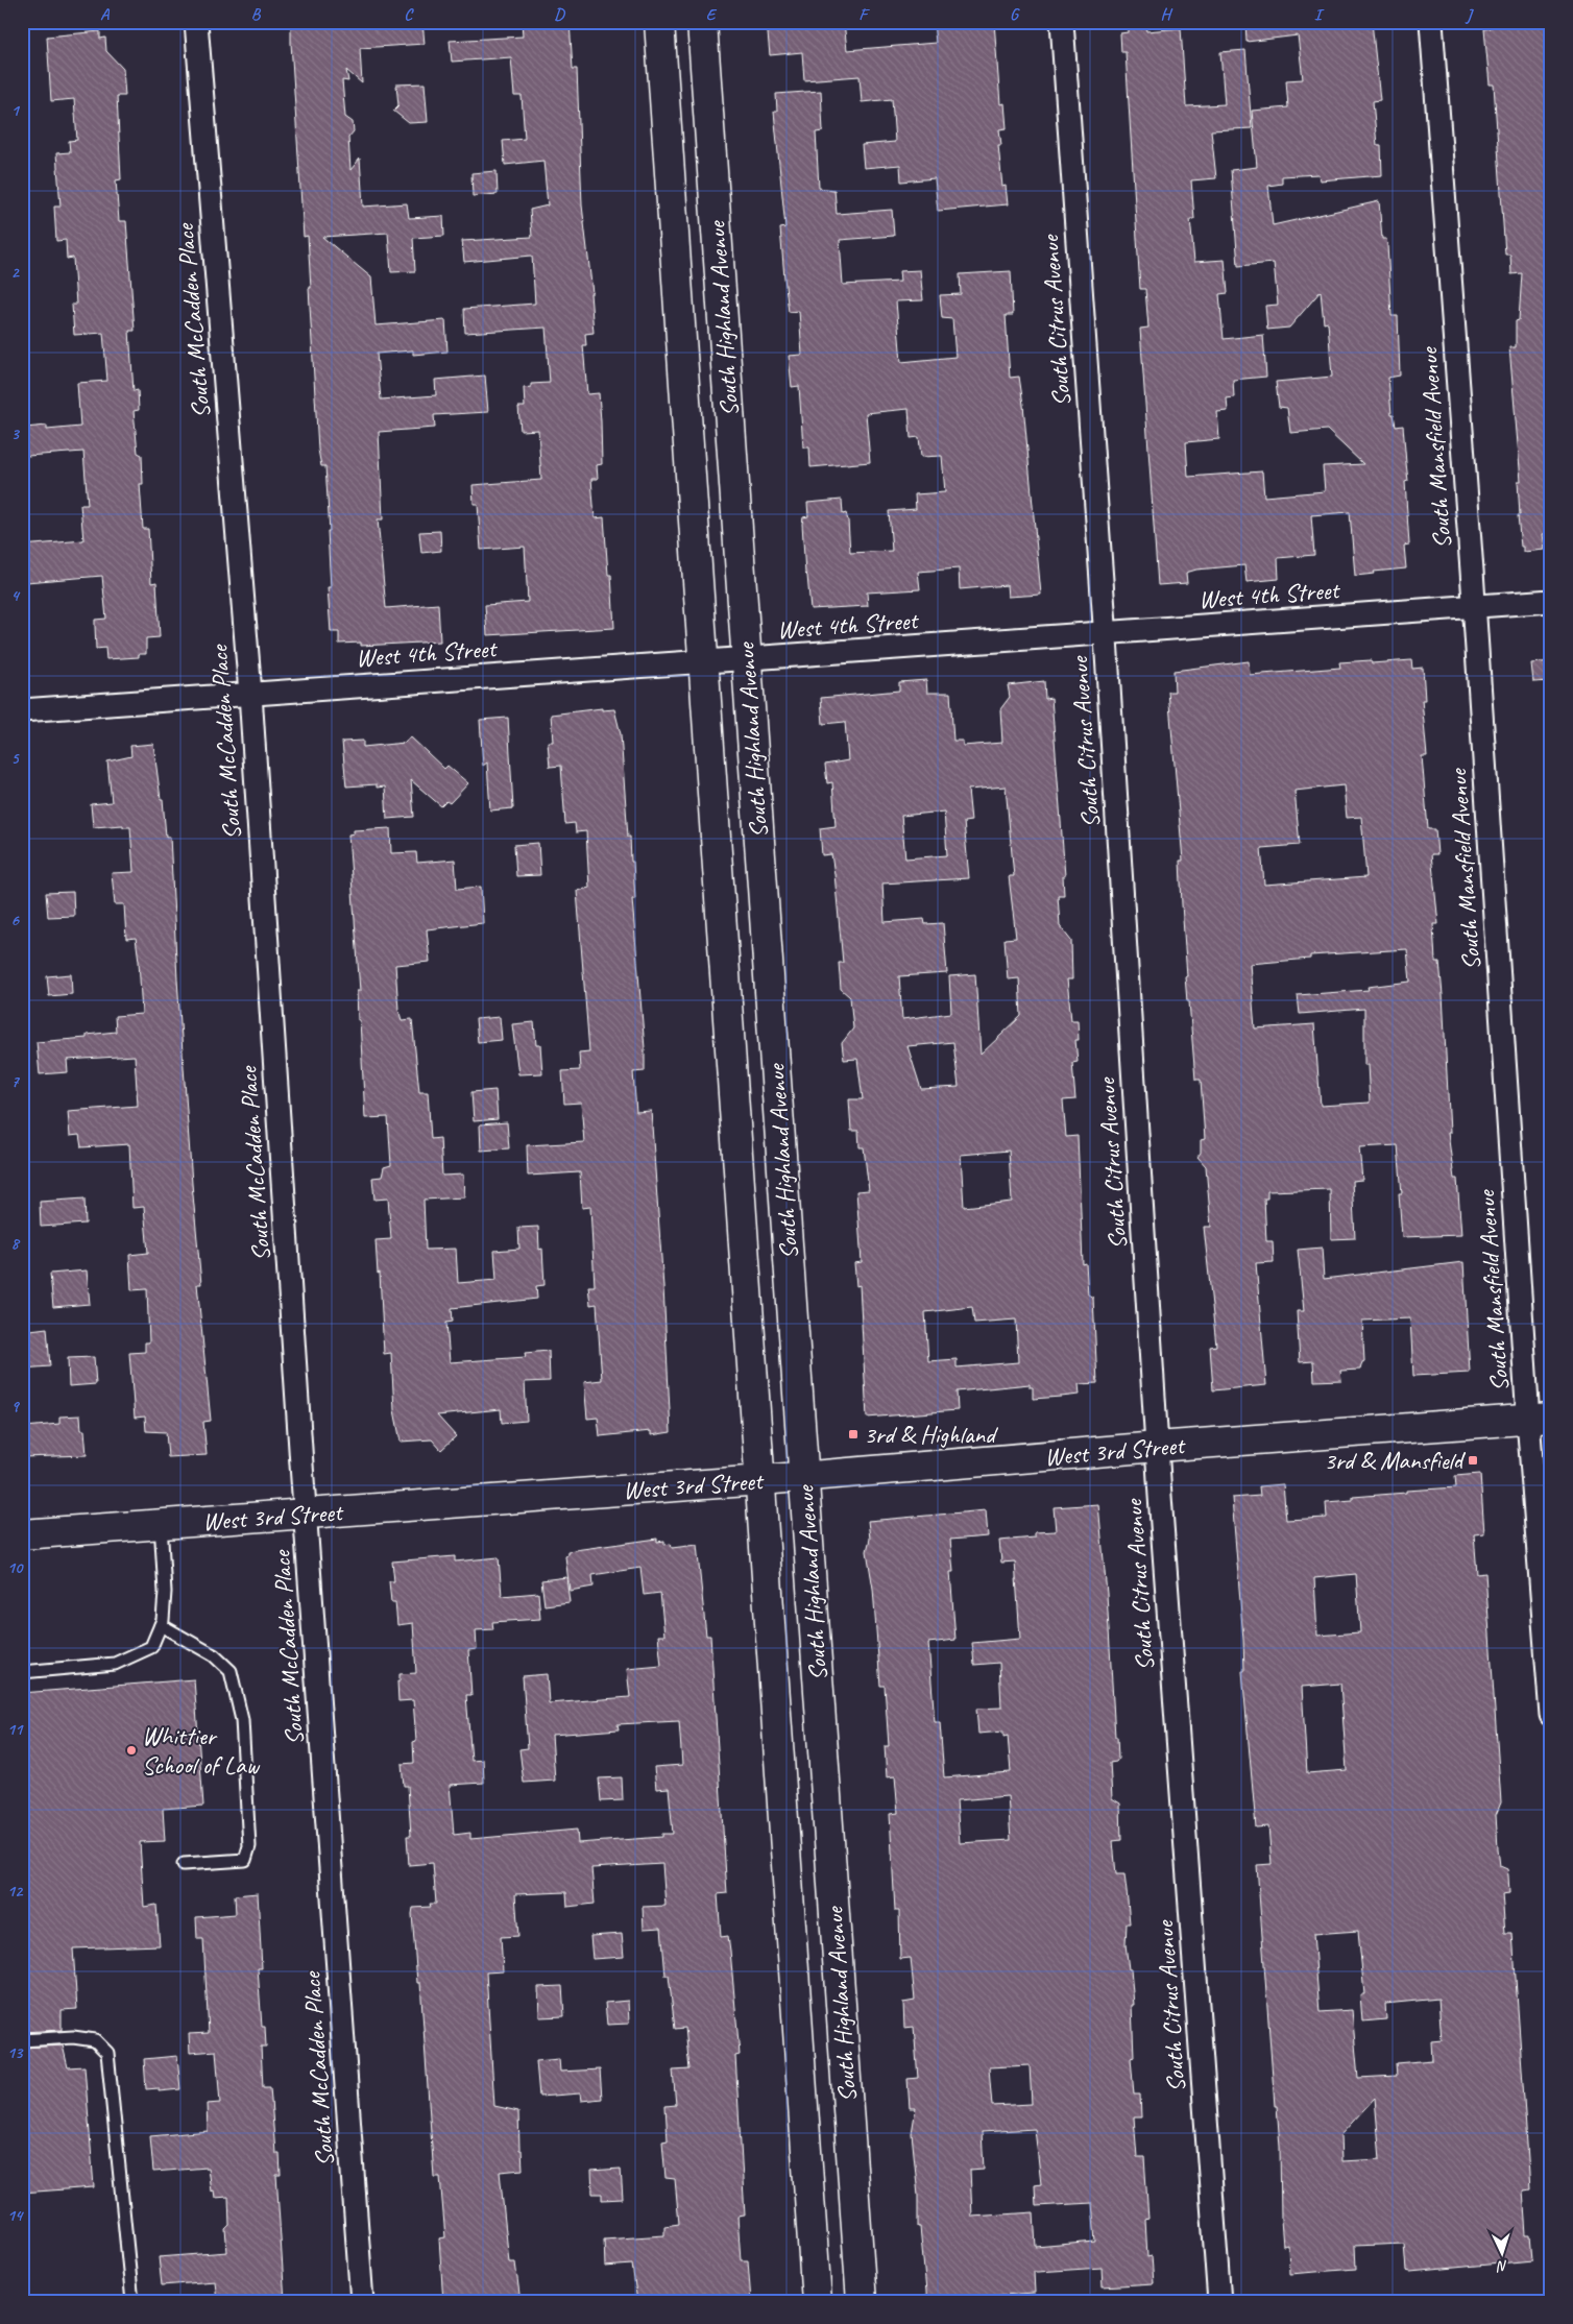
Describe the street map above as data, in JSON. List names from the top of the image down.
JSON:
{
  "streets": {
    "main road": ["South Highland Avenue", "West 3rd Street"],
    "street": [
      "South McCadden Place",
      "South Citrus Avenue",
      "South Mansfield Avenue",
      "West 4th Street"
    ]
  },
  "crossings": [
    ["South Highland Avenue", "West 4th Street"],
    ["South Highland Avenue", "West 3rd Street"],
    ["South McCadden Place", "West 4th Street"],
    ["South McCadden Place", "West 3rd Street"],
    ["South Citrus Avenue", "West 4th Street"],
    ["South Citrus Avenue", "West 3rd Street"],
    ["South Mansfield Avenue", "West 4th Street"],
    ["South Mansfield Avenue", "West 3rd Street"]
  ],
  "places": {
    "transit": ["3rd & Highland", "3rd & Mansfield"],
    "other": ["Whittier School of Law"]
  },
  "north": "bottom",
  "grid": {
    "columns": [
      "A",
      "B",
      "C",
      "D",
      "E",
      "F",
      "G",
      "H",
      "I",
      "J"
    ],
    "rows": [
      "1",
      "2",
      "3",
      "4",
      "5",
      "6",
      "7",
      "8",
      "9",
      "10",
      "11",
      "12",
      "13",
      "14"
    ]
  }
}
